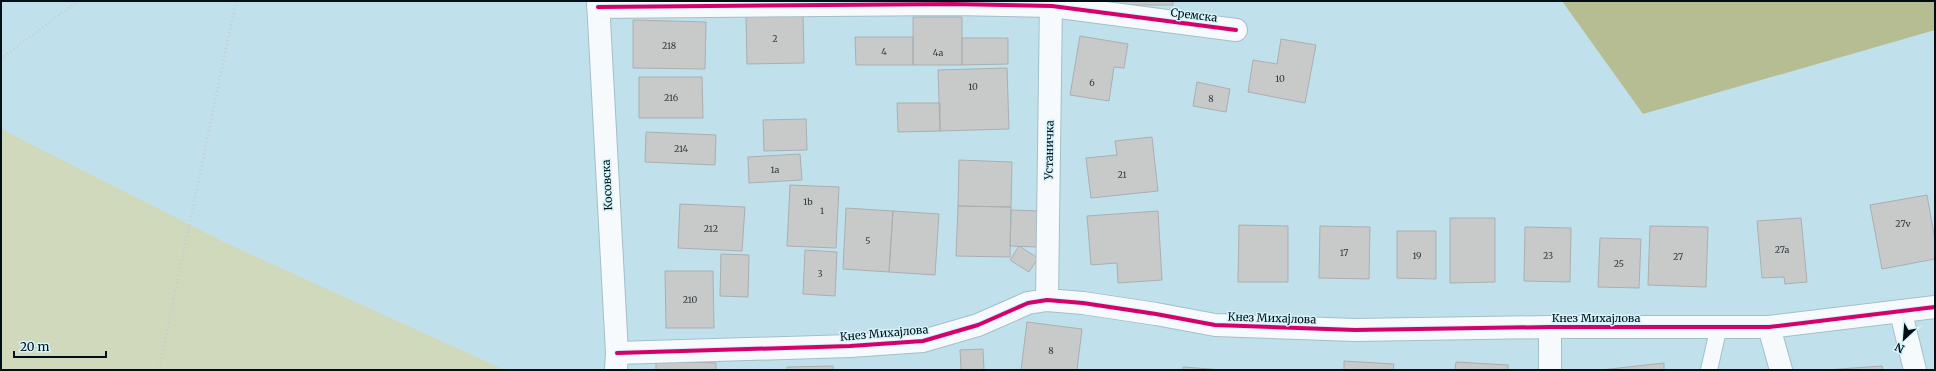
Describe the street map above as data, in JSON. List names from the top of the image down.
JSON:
{
  "streets": {
    "street": [
      "Сремска",
      "Устаничка",
      "Косовска",
      "Кнез Михајлова"
    ]
  },
  "crossings": [
    ["Сремска", "Устаничка"],
    ["Сремска", "Косовска"],
    ["Устаничка", "Кнез Михајлова"],
    ["Косовска", "Кнез Михајлова"]
  ],
  "house_numbers": [
    "2",
    "218",
    "4",
    "4a",
    "10",
    "6",
    "10",
    "216",
    "8",
    "214",
    "1a",
    "21",
    "1b",
    "1",
    "27v",
    "212",
    "5",
    "27a",
    "17",
    "19",
    "23",
    "27",
    "25",
    "3",
    "210",
    "8"
  ],
  "scale_bar": "20 m",
  "north": "bottom left"
}
